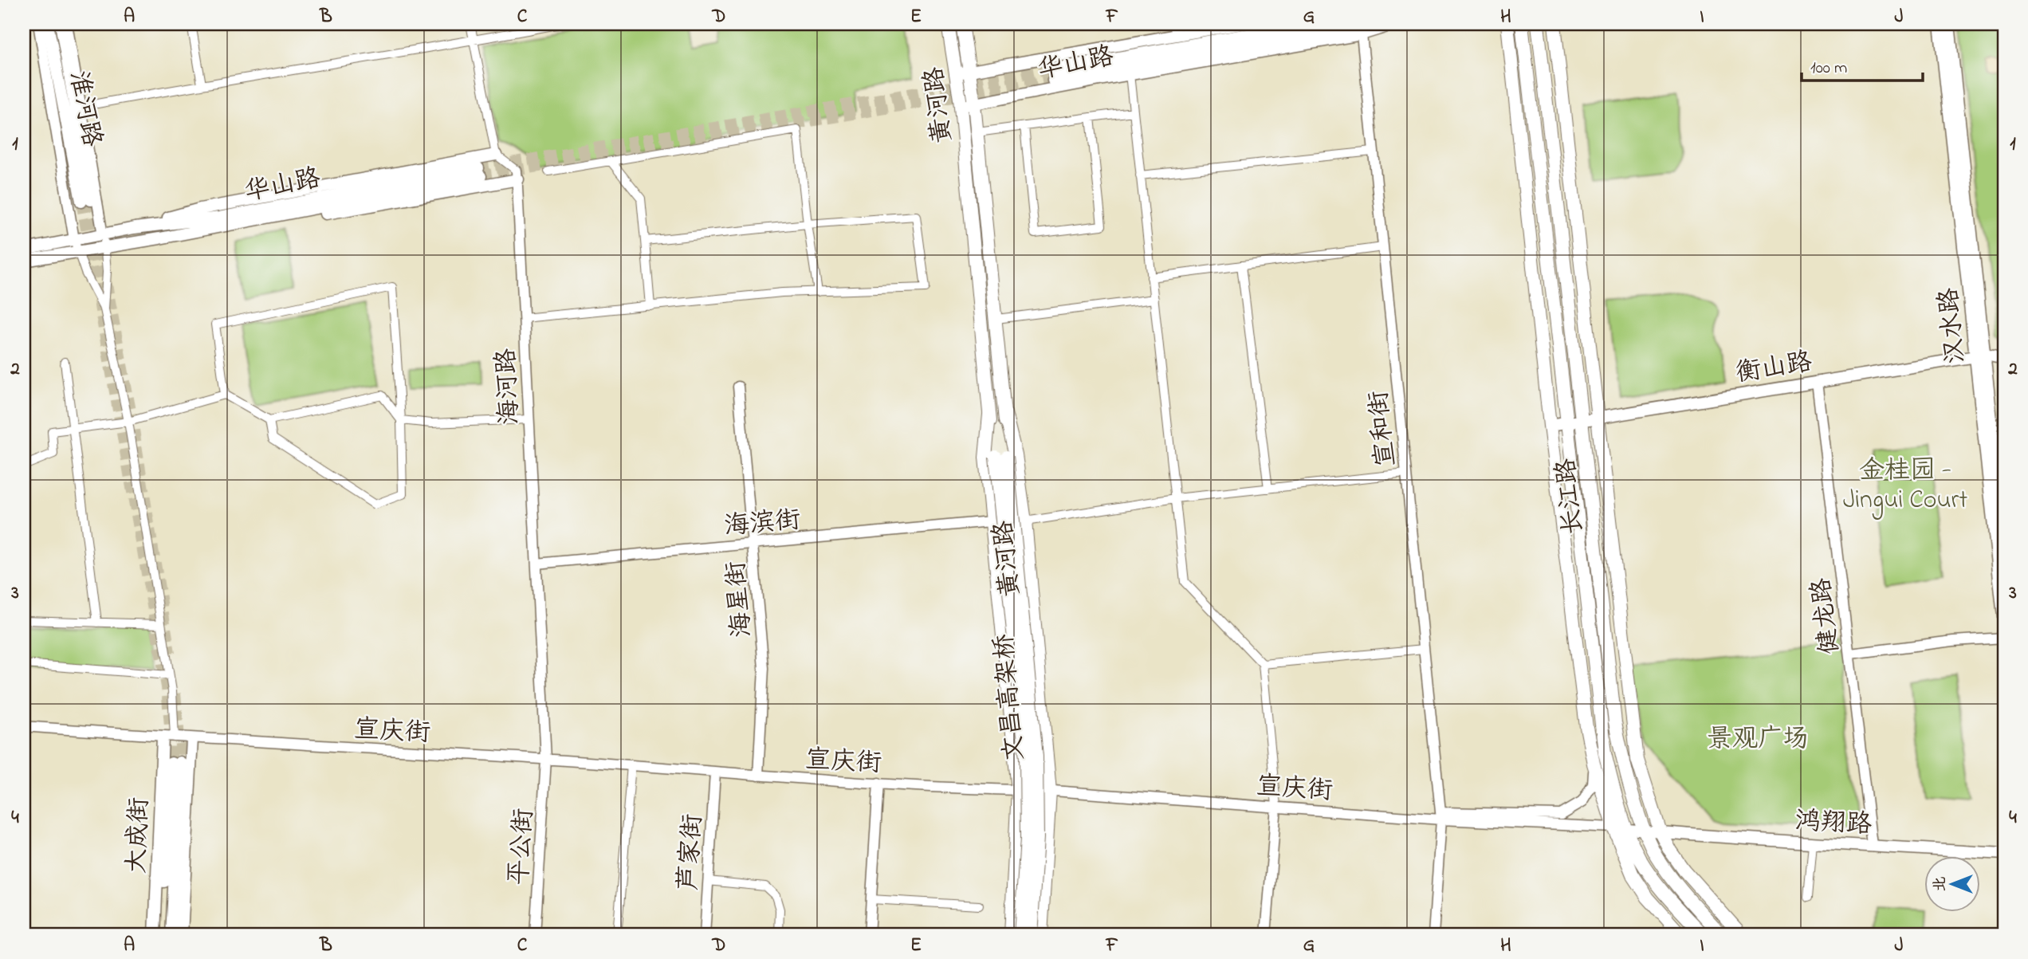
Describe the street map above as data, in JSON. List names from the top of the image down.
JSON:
{
  "streets": {
    "main road": [
      "华山路",
      "黄河路",
      "淮河路",
      "汉水路",
      "衡山路",
      "长江路",
      "文昌高架桥",
      "鸿翔路",
      "大成街"
    ],
    "street": [
      "海河路",
      "宣和街",
      "海滨街",
      "海星街",
      "健龙路",
      "宣庆街",
      "平公街",
      "芦家街"
    ]
  },
  "crossings": [
    ["华山路", "黄河路"],
    ["华山路", "海河路"],
    ["华山路", "宣和街"],
    ["黄河路", "海滨街"],
    ["黄河路", "文昌高架桥"],
    ["黄河路", "宣庆街"],
    ["汉水路", "衡山路"],
    ["衡山路", "长江路"],
    ["衡山路", "健龙路"],
    ["海河路", "海滨街"],
    ["海河路", "宣庆街"],
    ["海河路", "平公街"],
    ["宣和街", "宣庆街"],
    ["长江路", "宣庆街"],
    ["海滨街", "海星街"],
    ["海星街", "宣庆街"],
    ["健龙路", "鸿翔路"],
    ["宣庆街", "鸿翔路"],
    ["宣庆街", "大成街"],
    ["宣庆街", "平公街"],
    ["宣庆街", "芦家街"]
  ],
  "parks": ["金桂园 - Jingui Court", "景观广场"],
  "scale_bar": "100 m",
  "north": "left",
  "grid": {
    "columns": [
      "A",
      "B",
      "C",
      "D",
      "E",
      "F",
      "G",
      "H",
      "I",
      "J"
    ],
    "rows": [
      "1",
      "2",
      "3",
      "4"
    ]
  }
}
